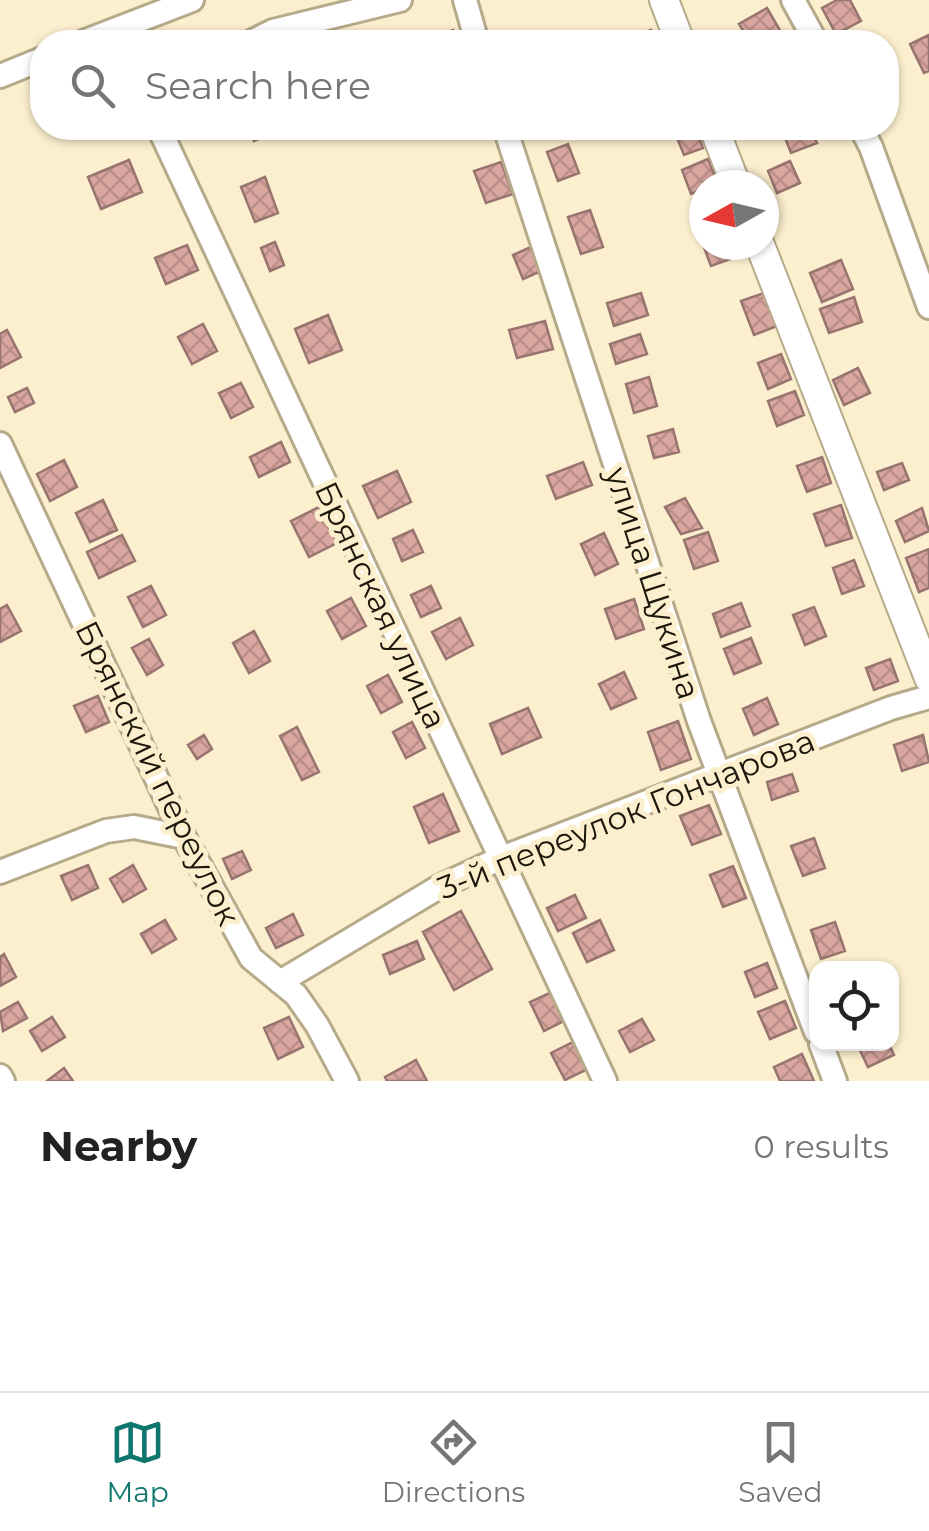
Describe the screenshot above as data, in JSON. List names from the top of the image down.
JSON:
{
  "streets": {
    "street": [
      "улица Щукина",
      "Брянская улица",
      "Брянский переулок",
      "3-й переулок Гончарова"
    ]
  },
  "crossings": [
    ["улица Щукина", "3-й переулок Гончарова"],
    ["Брянская улица", "3-й переулок Гончарова"],
    ["Брянский переулок", "3-й переулок Гончарова"]
  ],
  "north": "left",
  "page": {
    "search": "Search here",
    "heading": ["Nearby", "0 results"],
    "nav": ["Map", "Directions", "Saved"]
  }
}
